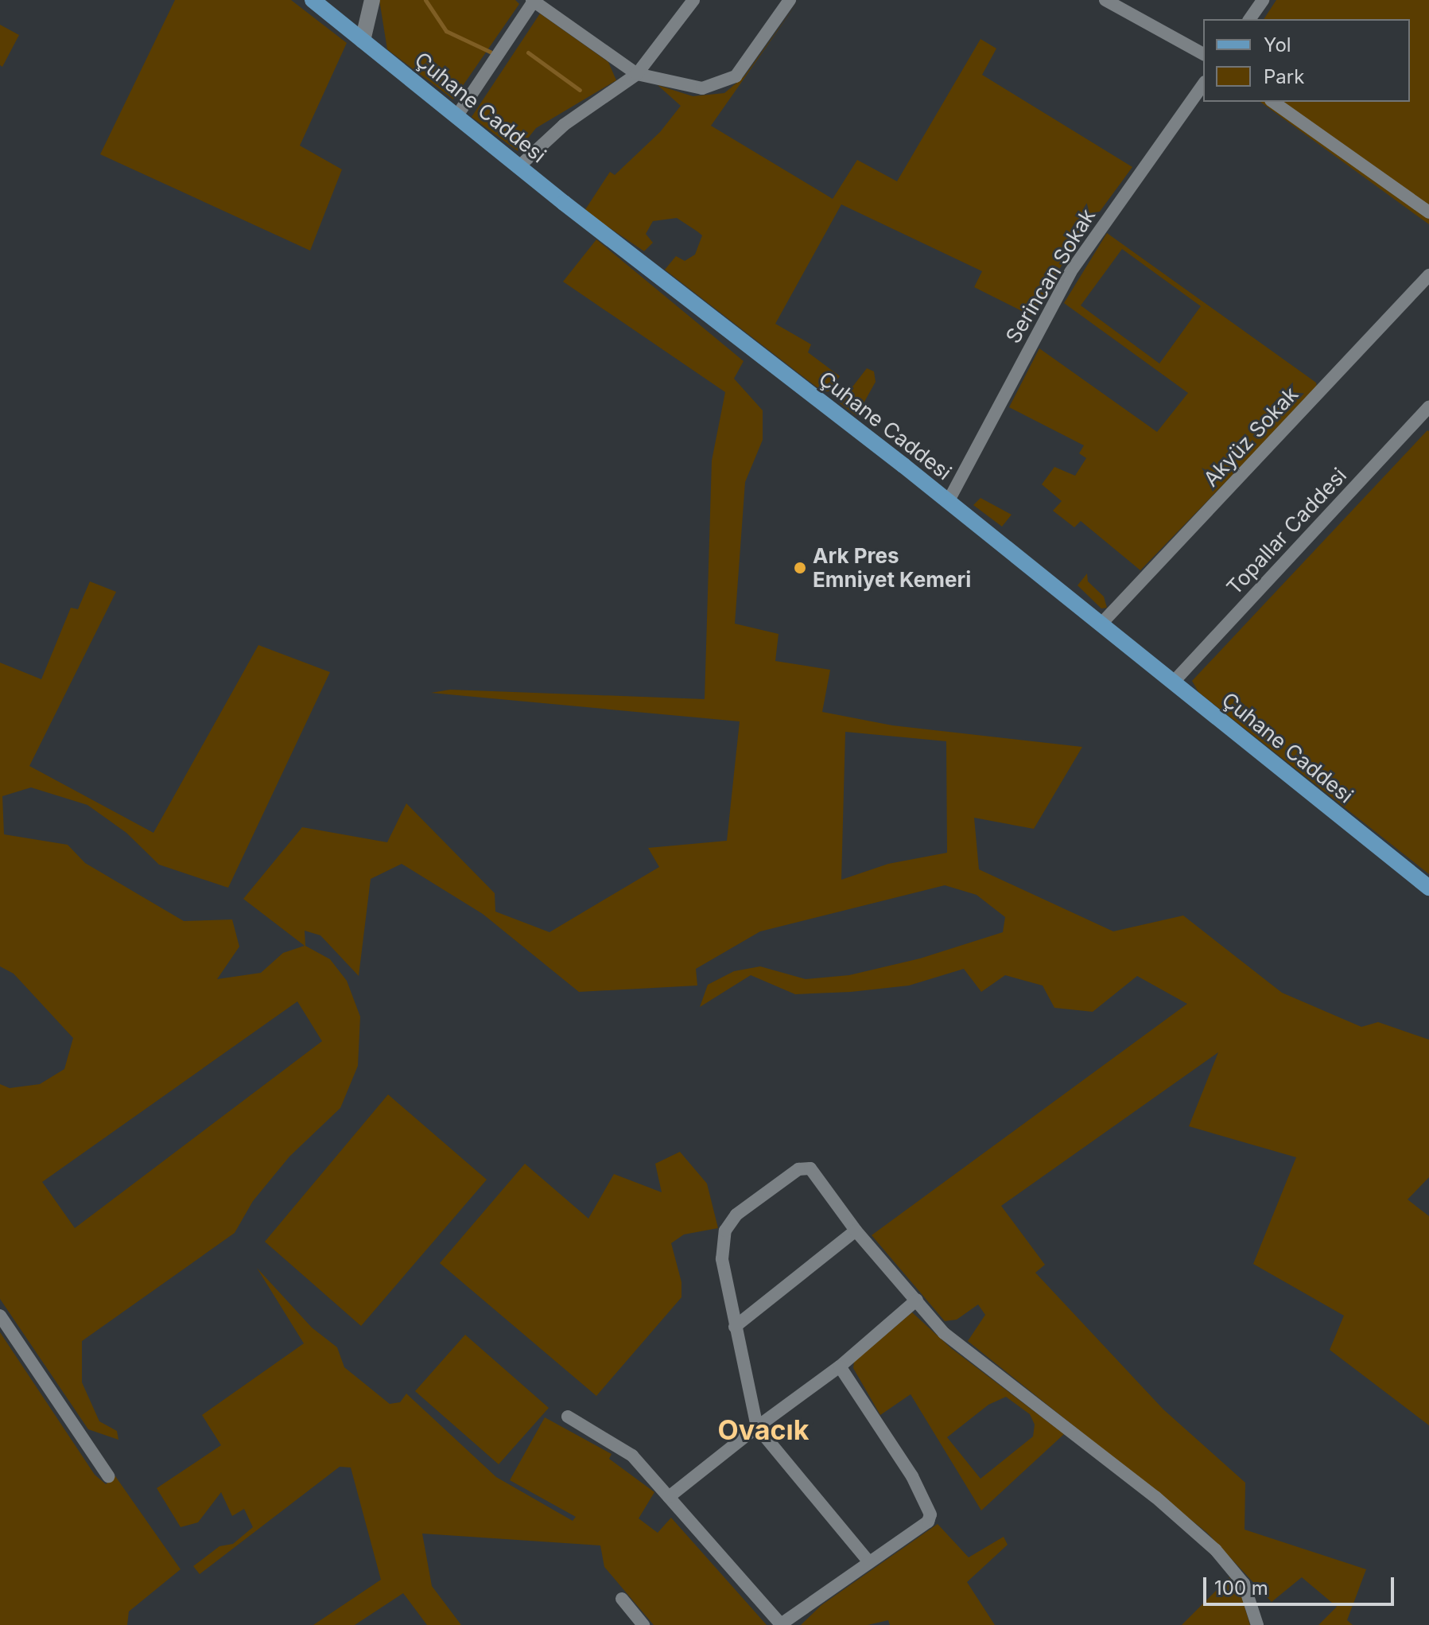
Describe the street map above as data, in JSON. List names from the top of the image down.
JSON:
{
  "streets": {
    "main road": ["Çuhane Caddesi"],
    "street": ["Serincan Sokak", "Akyüz Sokak", "Topallar Caddesi"]
  },
  "crossings": [
    ["Çuhane Caddesi", "Serincan Sokak"],
    ["Çuhane Caddesi", "Akyüz Sokak"],
    ["Çuhane Caddesi", "Topallar Caddesi"]
  ],
  "districts": ["Ovacık"],
  "places": ["Ark Pres Emniyet Kemeri"],
  "legend": ["Yol", "Park"],
  "scale_bar": "100 m"
}
